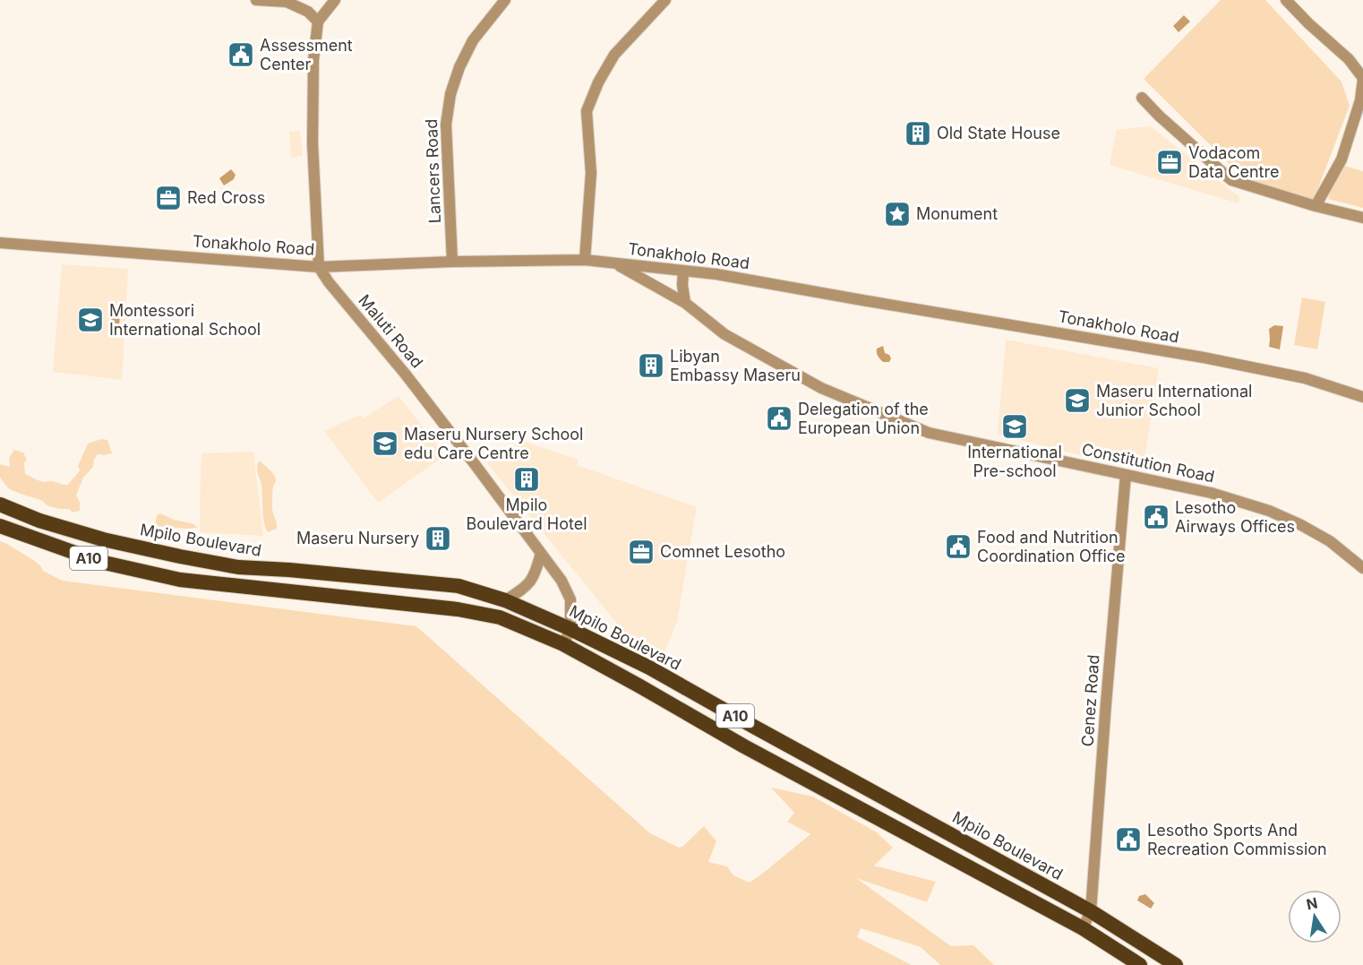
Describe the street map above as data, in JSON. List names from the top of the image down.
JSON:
{
  "streets": {
    "highway": ["Mpilo Boulevard", "A10"],
    "street": [
      "Lancers Road",
      "Tonakholo Road",
      "Maluti Road",
      "Constitution Road",
      "Cenez Road"
    ]
  },
  "crossings": [
    ["Lancers Road", "Tonakholo Road"],
    ["Tonakholo Road", "Maluti Road"],
    ["Tonakholo Road", "Constitution Road"],
    ["Maluti Road", "Mpilo Boulevard"],
    ["Maluti Road", "A10"],
    ["Constitution Road", "Cenez Road"],
    ["Mpilo Boulevard", "Cenez Road"],
    ["A10", "Cenez Road"]
  ],
  "places": {
    "public building": [
      "Assessment Center",
      "Delegation of the European Union",
      "Lesotho Airways Offices",
      "Food and Nutrition Coordination Office",
      "Lesotho Sports And Recreation Commission"
    ],
    "building": [
      "Old State House",
      "Libyan Embassy Maseru",
      "Mpilo Boulevard Hotel",
      "Maseru Nursery"
    ],
    "office": ["Vodacom Data Centre", "Red Cross", "Comnet Lesotho"],
    "place": ["Monument"],
    "school or university": [
      "Montessori International School",
      "Maseru International Junior School",
      "International Pre-school",
      "Maseru Nursery School edu Care Centre"
    ]
  },
  "north": "top"
}
